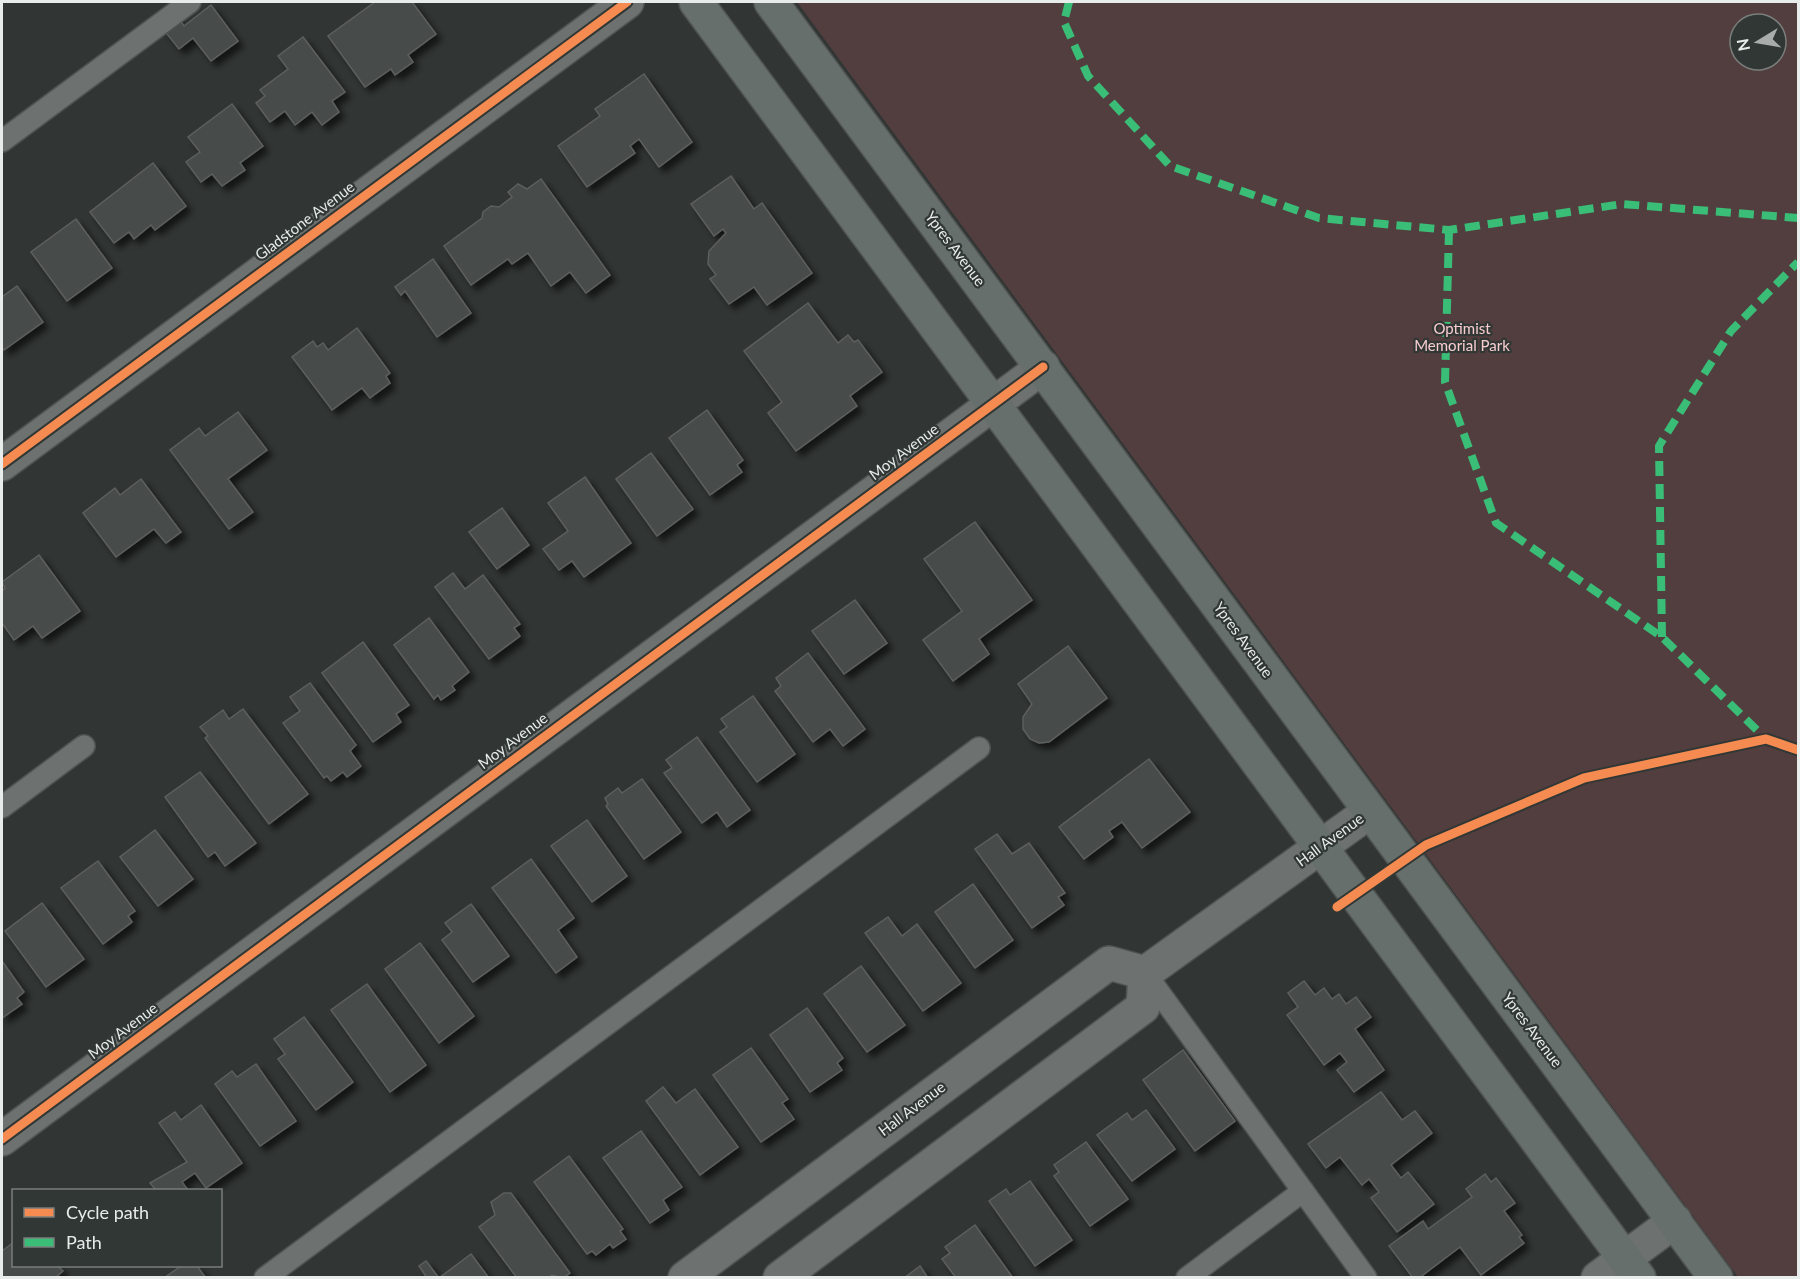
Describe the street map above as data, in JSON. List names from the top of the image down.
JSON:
{
  "streets": {
    "main road": ["Ypres Avenue"],
    "street": ["Gladstone Avenue", "Moy Avenue", "Hall Avenue"]
  },
  "crossings": [
    ["Ypres Avenue", "Moy Avenue"],
    ["Ypres Avenue", "Hall Avenue"]
  ],
  "parks": ["Optimist Memorial Park"],
  "legend": ["Cycle path", "Path"],
  "north": "left"
}
